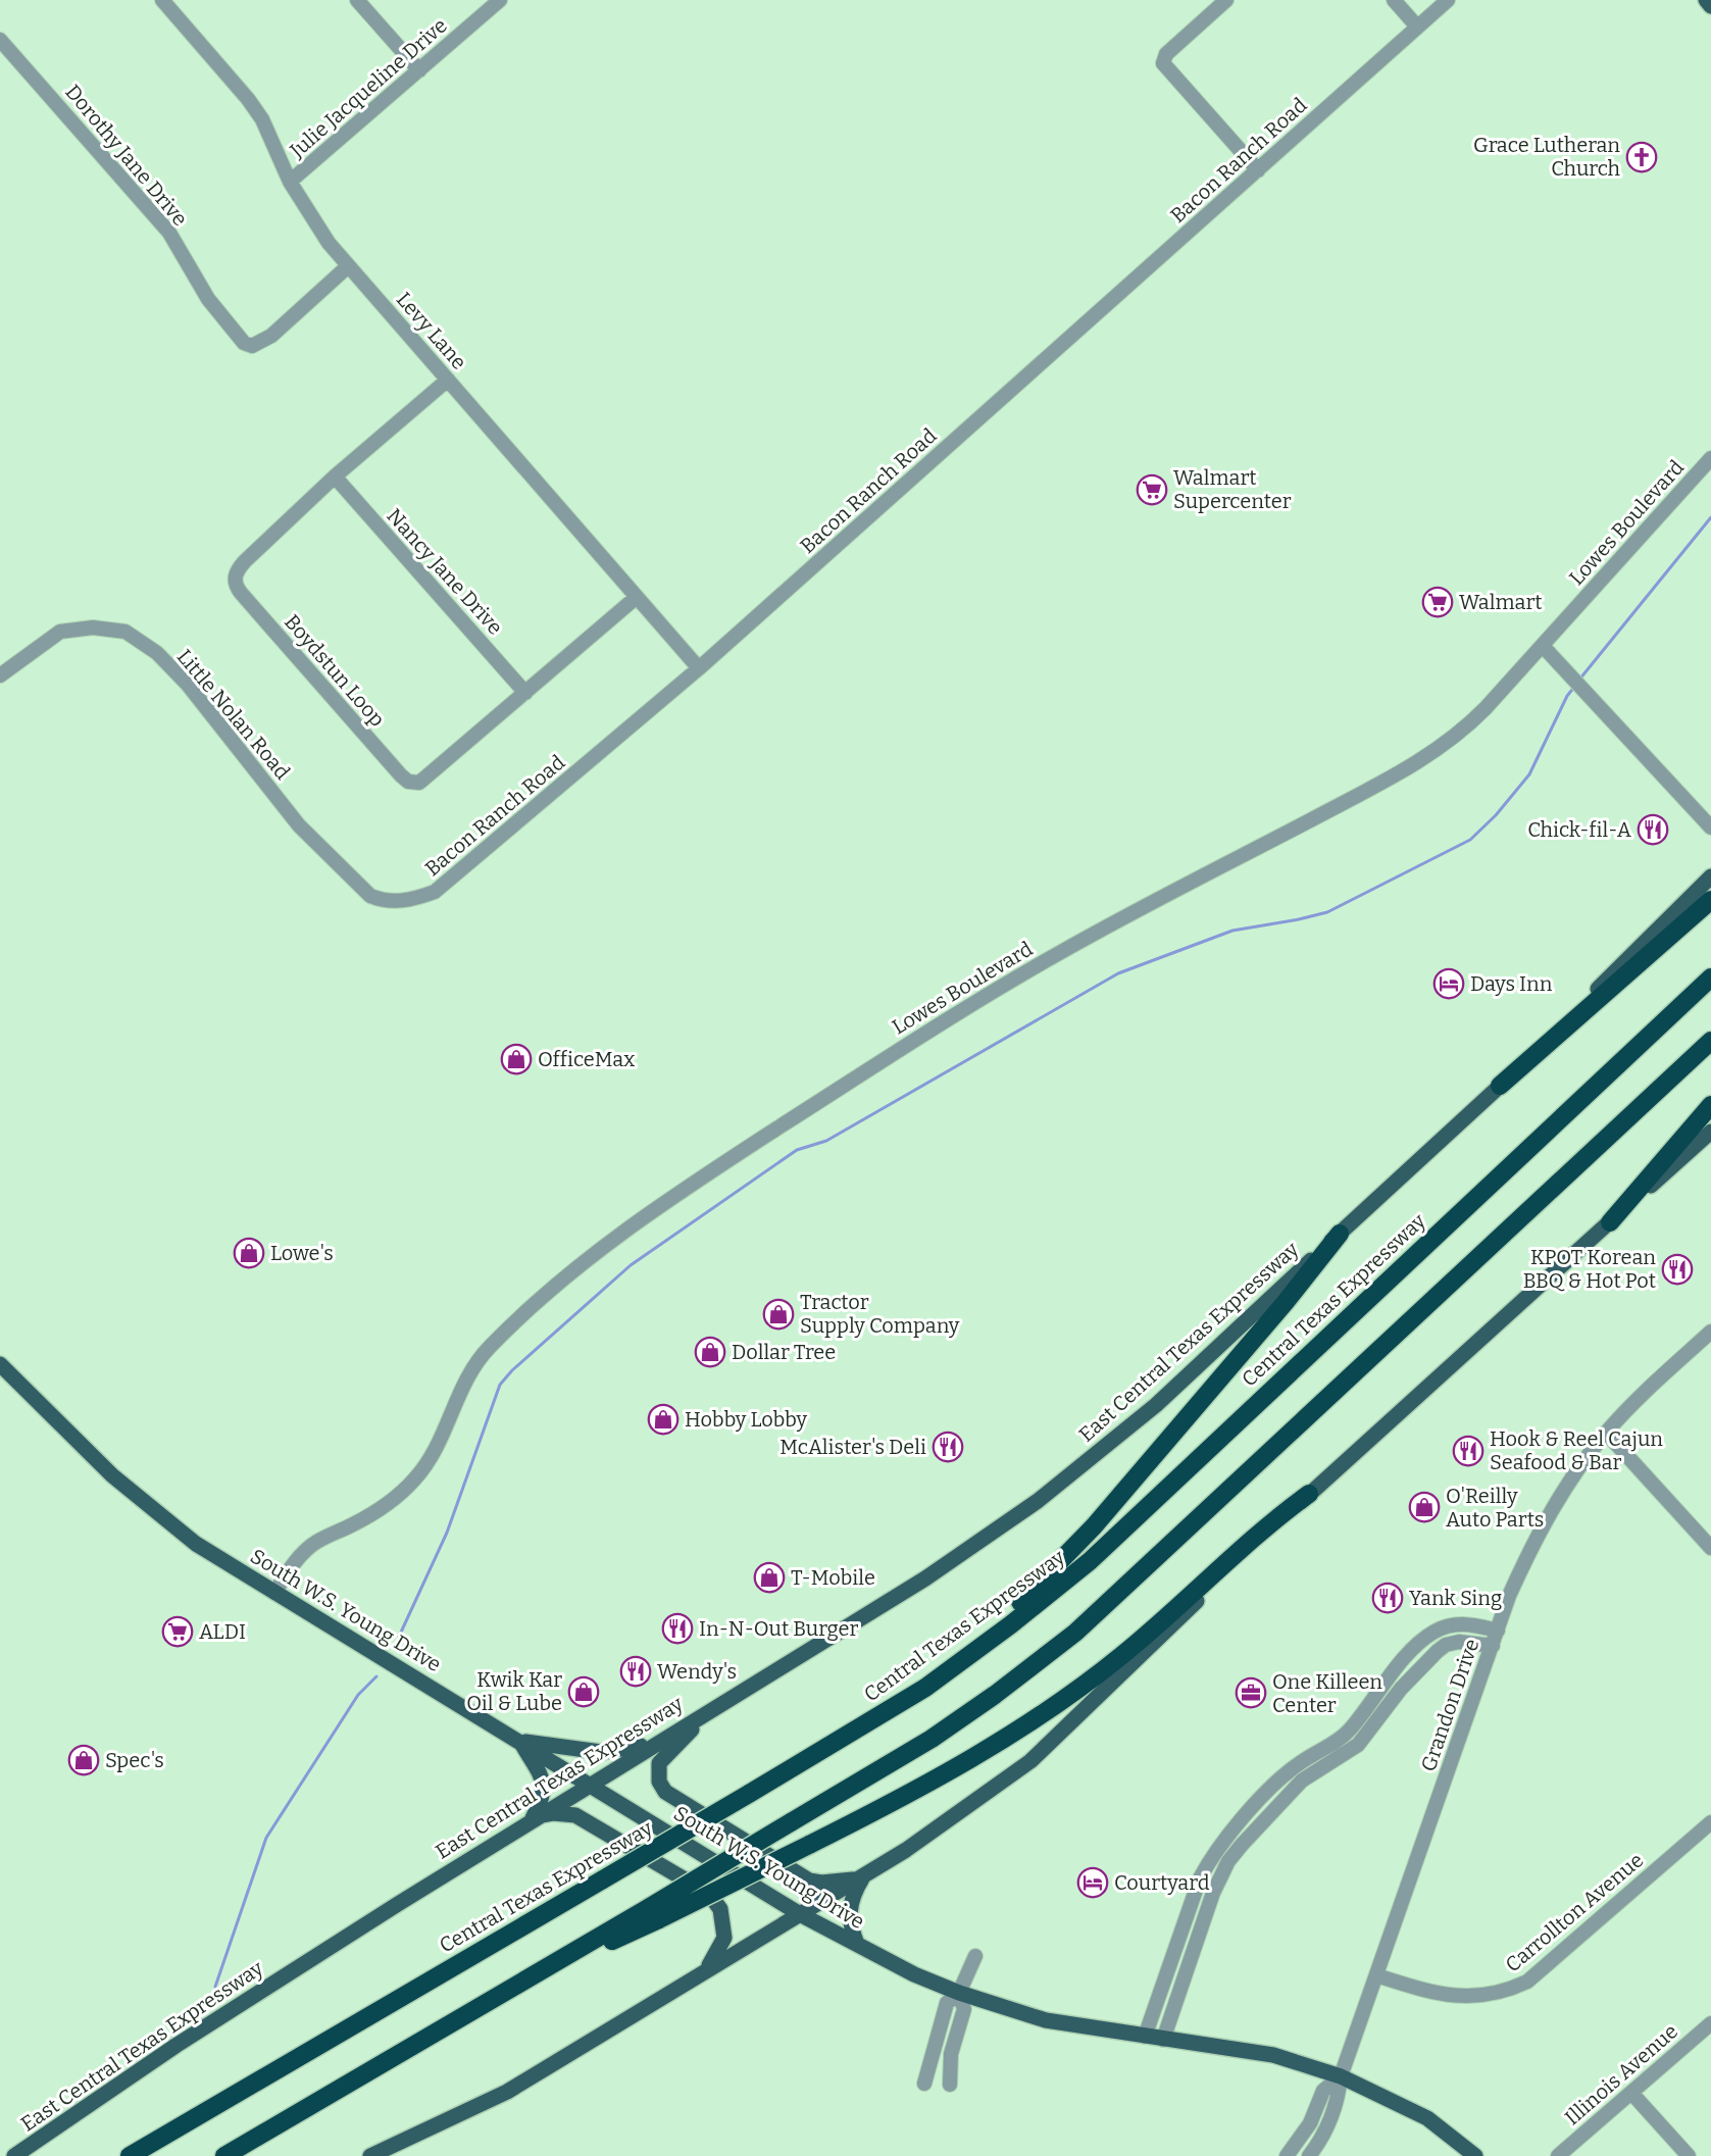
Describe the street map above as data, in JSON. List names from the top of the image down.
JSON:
{
  "streets": {
    "highway": ["Central Texas Expressway"],
    "main road": ["East Central Texas Expressway", "South W.S. Young Drive"],
    "street": [
      "Julie Jacqueline Drive",
      "Dorothy Jane Drive",
      "Bacon Ranch Road",
      "Levy Lane",
      "Lowes Boulevard",
      "Nancy Jane Drive",
      "Boydstun Loop",
      "Little Nolan Road",
      "Grandon Drive",
      "Carrollton Avenue",
      "Illinois Avenue"
    ]
  },
  "crossings": [
    ["Julie Jacqueline Drive", "Levy Lane"],
    ["Dorothy Jane Drive", "Levy Lane"],
    ["Bacon Ranch Road", "Levy Lane"],
    ["Bacon Ranch Road", "Little Nolan Road"],
    ["Levy Lane", "Boydstun Loop"],
    ["Lowes Boulevard", "South W.S. Young Drive"],
    ["Nancy Jane Drive", "Boydstun Loop"],
    ["East Central Texas Expressway", "South W.S. Young Drive"],
    ["South W.S. Young Drive", "Grandon Drive"],
    ["Grandon Drive", "Carrollton Avenue"]
  ],
  "places": {
    "church": ["Grace Lutheran Church"],
    "supermarket": ["Walmart Supercenter", "Walmart", "ALDI"],
    "restaurant": [
      "Chick-fil-A",
      "KPOT Korean BBQ & Hot Pot",
      "McAlister's Deli",
      "Hook & Reel Cajun Seafood & Bar",
      "Yank Sing",
      "In-N-Out Burger",
      "Wendy's"
    ],
    "hotel": ["Days Inn", "Courtyard"],
    "shop": [
      "OfficeMax",
      "Lowe's",
      "Tractor Supply Company",
      "Dollar Tree",
      "Hobby Lobby",
      "O'Reilly Auto Parts",
      "T-Mobile",
      "Kwik Kar Oil & Lube",
      "Spec's"
    ],
    "office": ["One Killeen Center"]
  }
}
